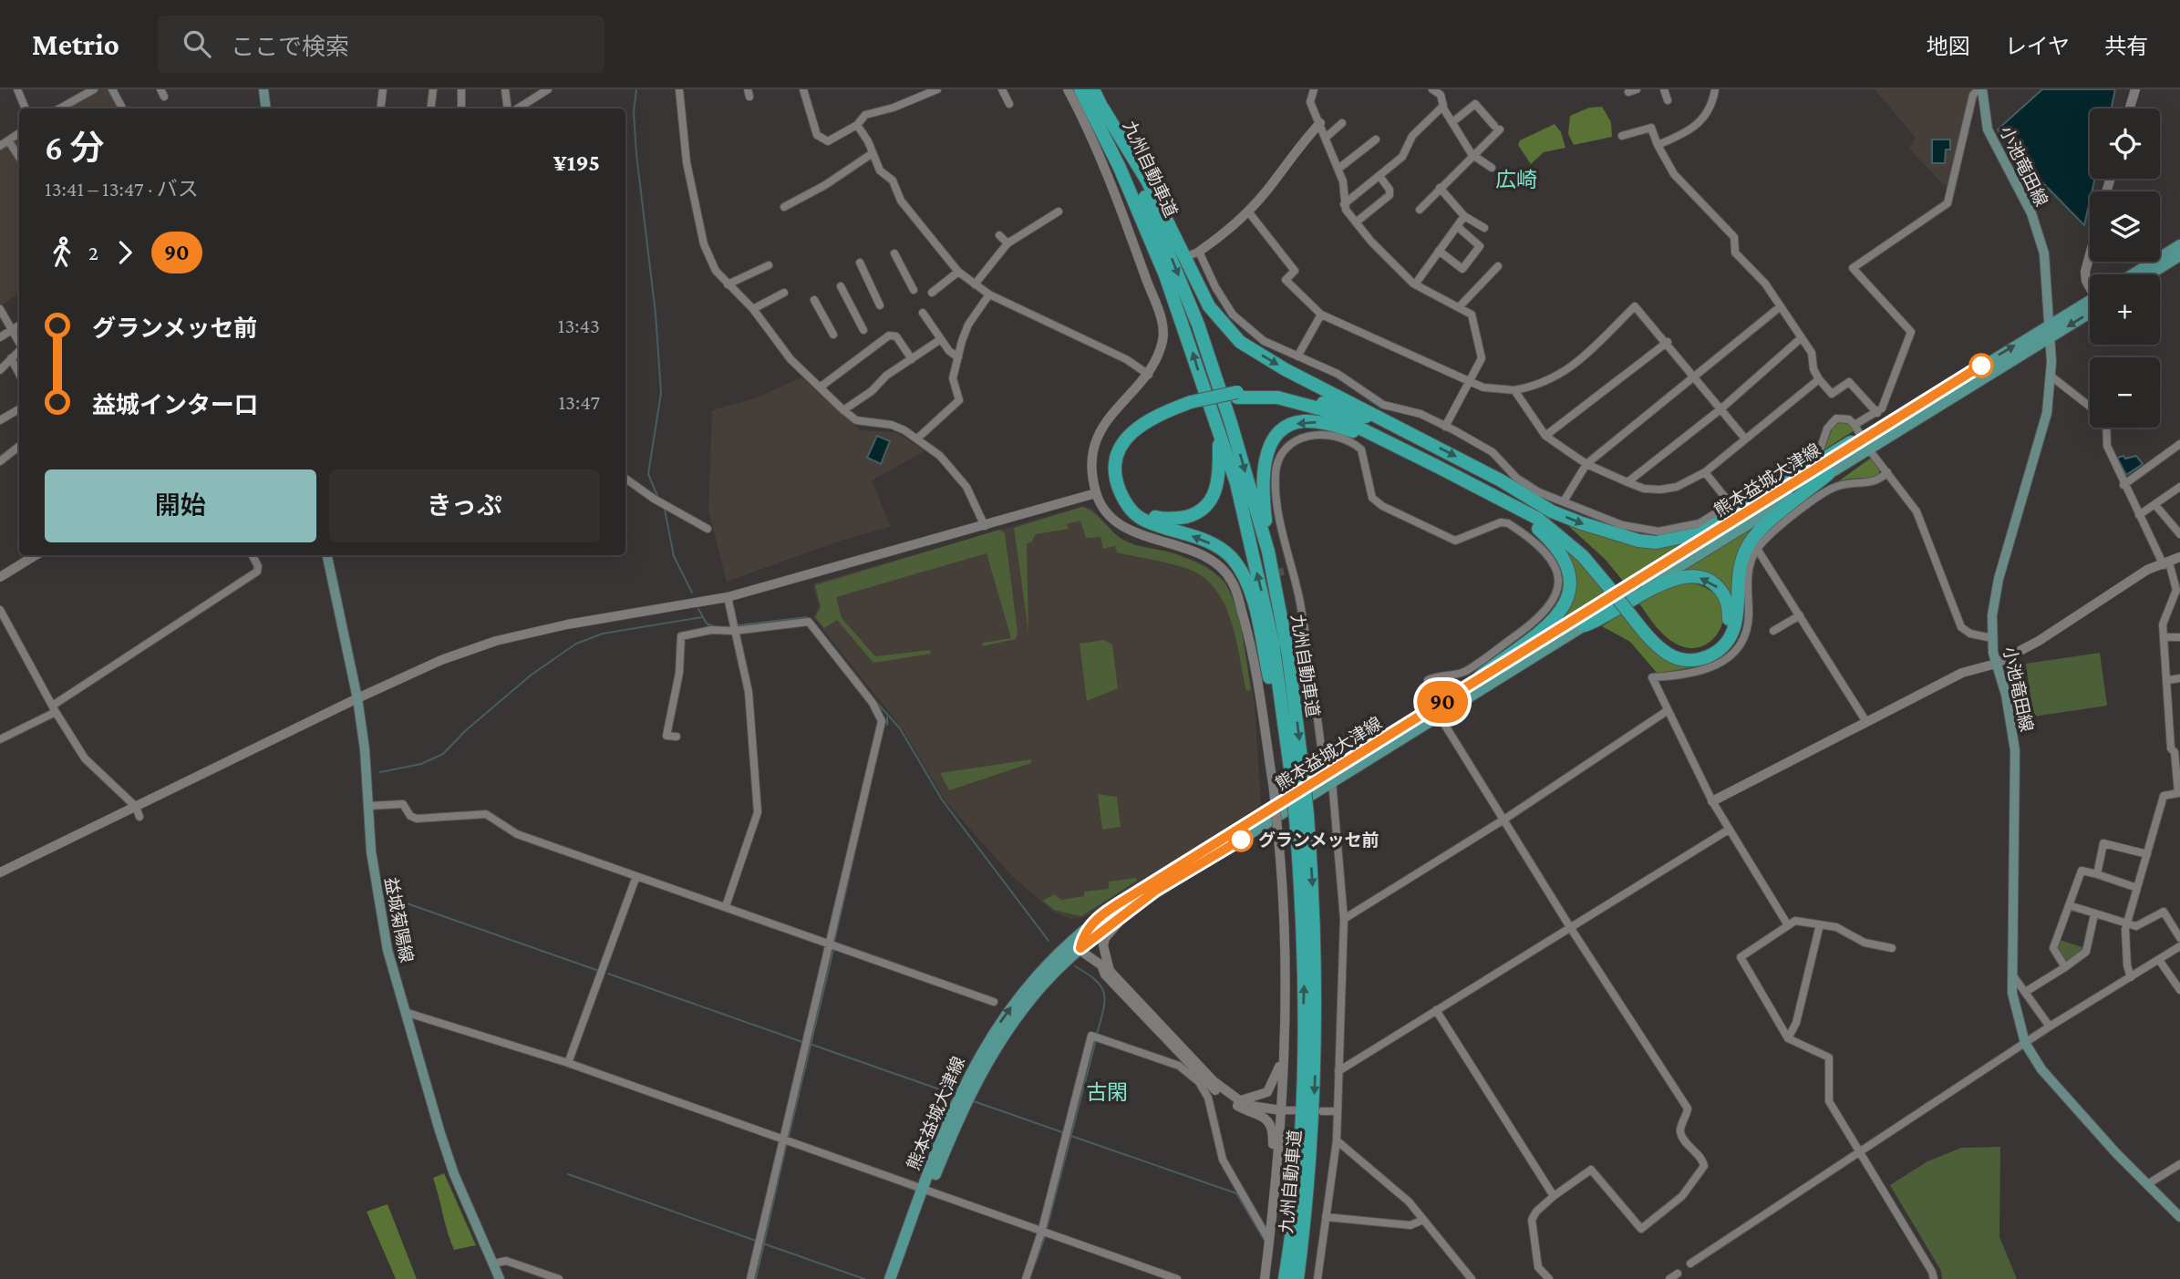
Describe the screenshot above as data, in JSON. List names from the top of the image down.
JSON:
{
  "streets": {
    "highway": ["九州自動車道"],
    "main road": ["小池竜田線", "熊本益城大津線", "益城菊陽線"]
  },
  "crossings": [
    ["小池竜田線", "熊本益城大津線"]
  ],
  "districts": ["広崎", "古閑"],
  "places": ["グランメッセ前"],
  "lines": ["bus line 90"],
  "page": {
    "header": "Metrio",
    "search": "ここで検索",
    "nav": ["地図", "レイヤ", "共有"],
    "on_map": "90",
    "map_buttons": ["+", "−"],
    "heading": ["6 分", "13:41 – 13:47 · バス", "¥195"],
    "legs": ["2", "90"],
    "list": [
      {
        "name": "グランメッセ前",
        "value": "13:43"
      },
      {
        "name": "益城インター口",
        "value": "13:47"
      }
    ],
    "buttons": ["開始", "きっぷ"]
  }
}
